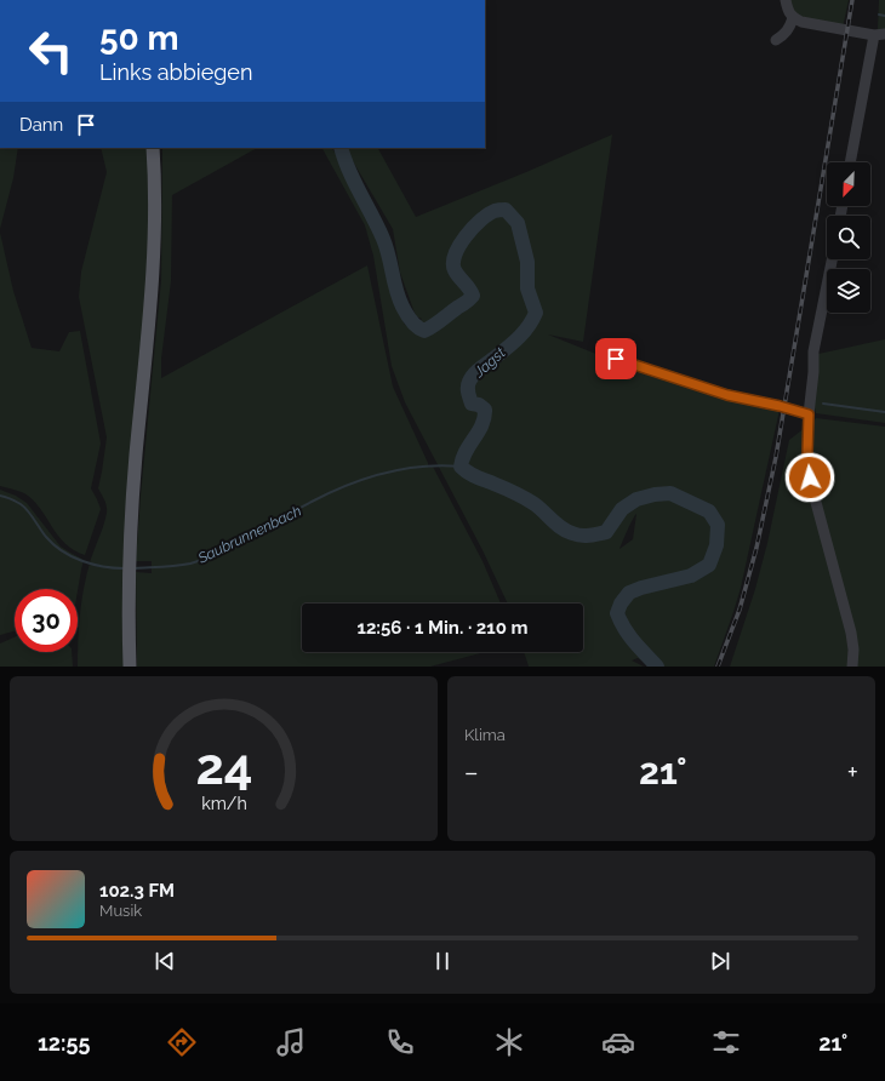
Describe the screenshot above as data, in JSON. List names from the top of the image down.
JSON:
{
  "water": ["Jagst", "Saubrunnenbach"],
  "north": "bottom left",
  "page": {
    "turn": ["50 m", "Links abbiegen"],
    "then": "Dann",
    "limit": "30",
    "trip": "12:56 · 1 Min. · 210 m",
    "tile": "Klima",
    "heat": ["−", "21°", "+"],
    "song": ["102.3 FM", "Musik"],
    "tabs": ["12:55", "21°"],
    "gauge": ["24", "km/h"]
  }
}
